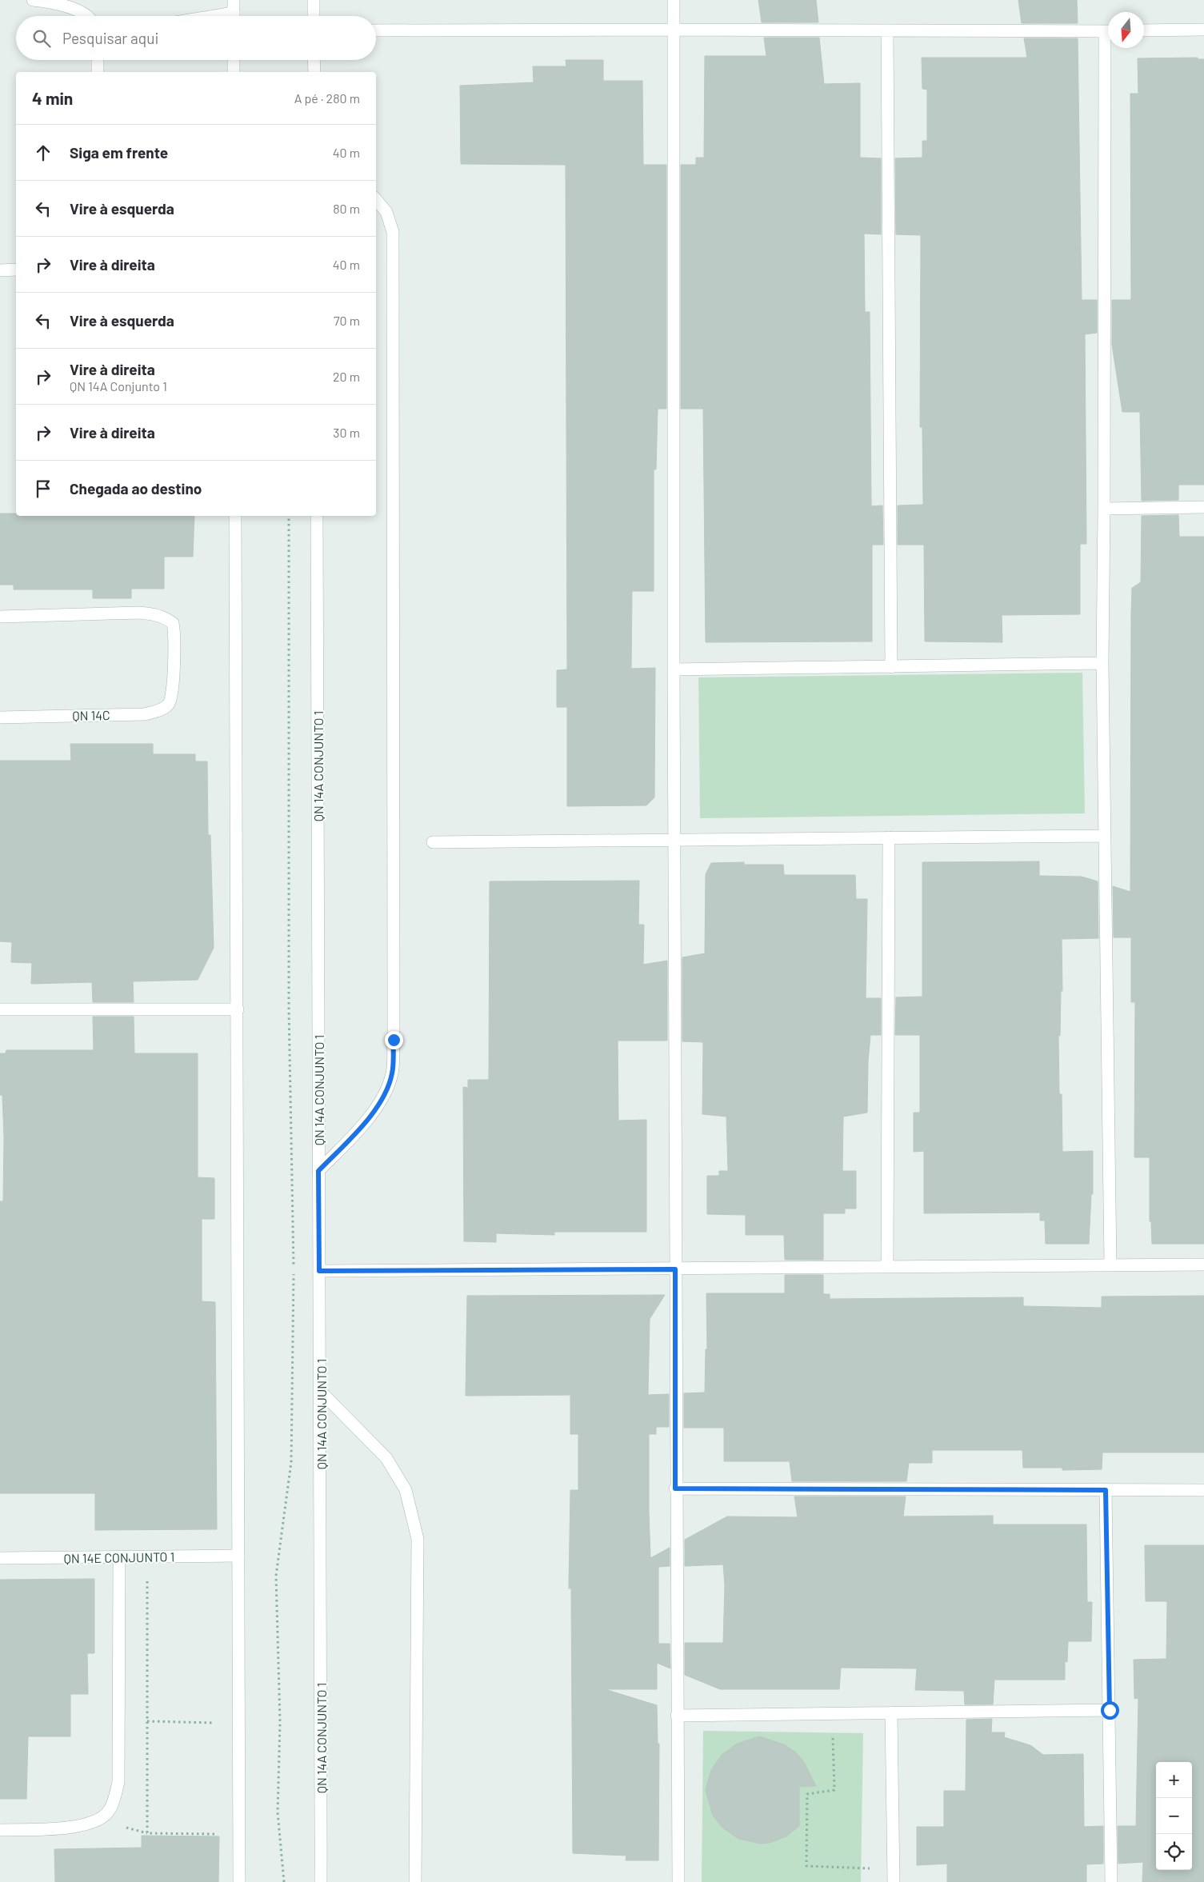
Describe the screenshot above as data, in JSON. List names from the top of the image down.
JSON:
{
  "streets": {
    "street": ["QN 14C", "QN 14A CONJUNTO 1", "QN 14E CONJUNTO 1"]
  },
  "north": "bottom",
  "page": {
    "search": "Pesquisar aqui",
    "heading": ["4 min", "A pé · 280 m"],
    "list": [
      ["Siga em frente", "40 m"],
      ["Vire à esquerda", "80 m"],
      ["Vire à direita", "40 m"],
      ["Vire à esquerda", "70 m"],
      ["Vire à direita", "QN 14A Conjunto 1", "20 m"],
      ["Vire à direita", "30 m"],
      "Chegada ao destino"
    ],
    "map_buttons": ["+", "−"]
  }
}
